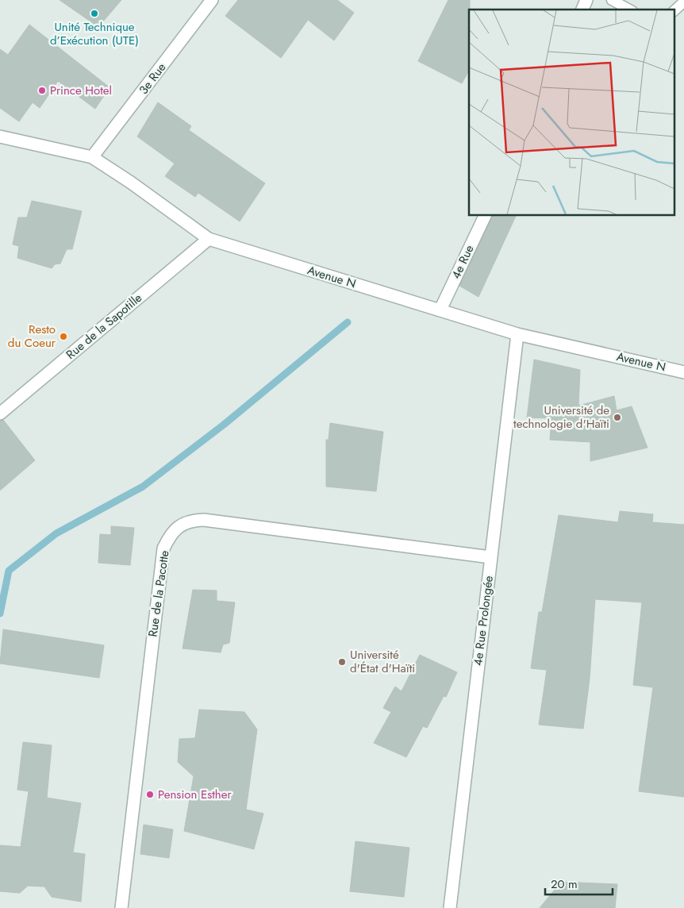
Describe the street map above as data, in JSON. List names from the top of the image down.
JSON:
{
  "streets": {
    "street": [
      "3e Rue",
      "4e Rue",
      "Avenue N",
      "Rue de la Sapotille",
      "Rue de la Pacotte",
      "4e Rue Prolongée"
    ]
  },
  "crossings": [
    ["3e Rue", "Avenue N"],
    ["4e Rue", "Avenue N"],
    ["Avenue N", "Rue de la Sapotille"],
    ["Avenue N", "4e Rue Prolongée"],
    ["Rue de la Pacotte", "4e Rue Prolongée"]
  ],
  "places": [
    "Unité Technique d’Exécution (UTE)",
    "Prince Hotel",
    "Resto du Coeur",
    "Université de technologie d'Haïti",
    "Université d'État d'Haïti",
    "Pension Esther"
  ],
  "scale_bar": "20 m"
}
